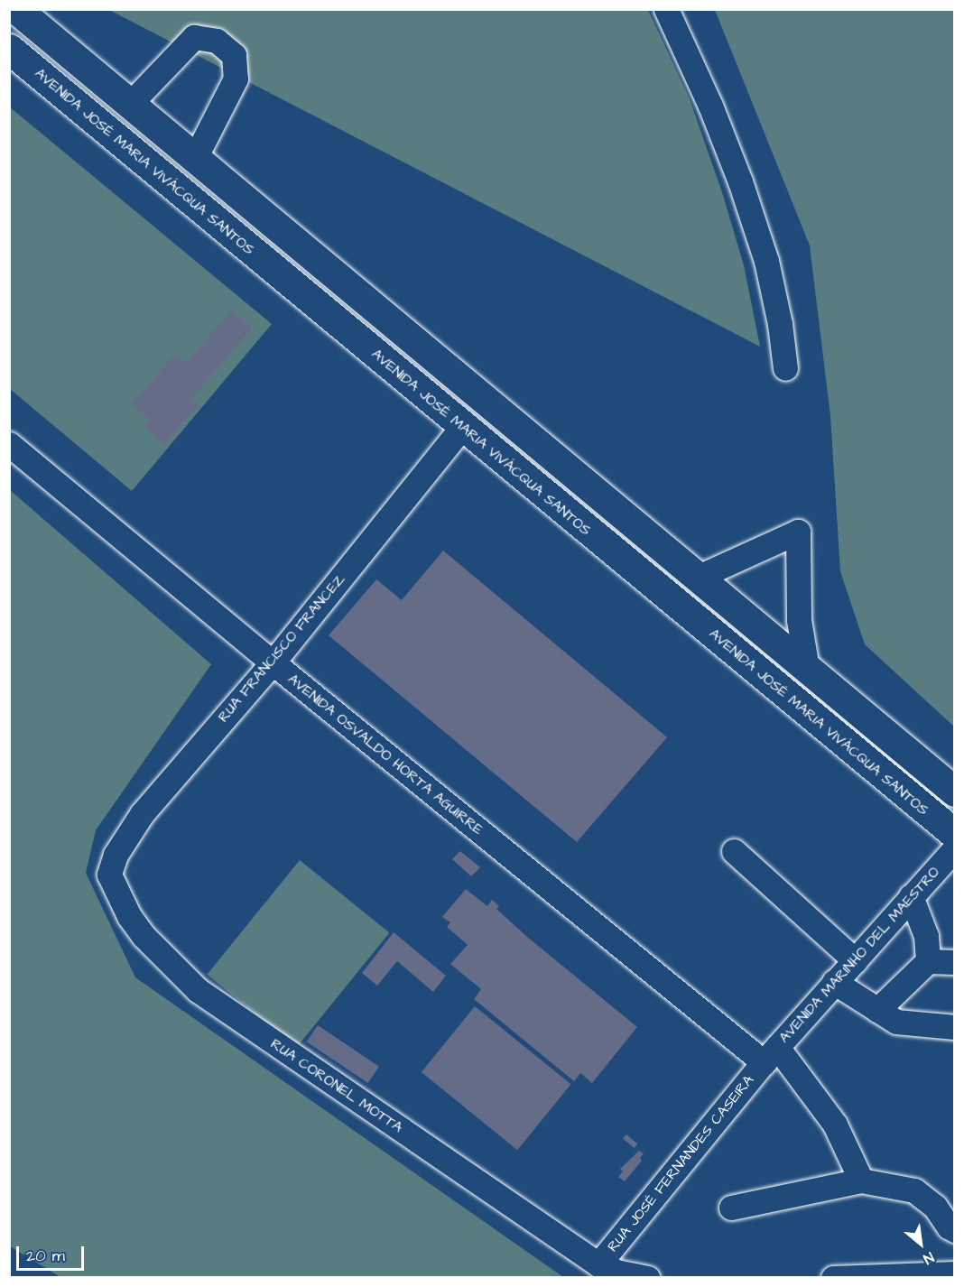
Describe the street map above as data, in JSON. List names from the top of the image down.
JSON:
{
  "streets": {
    "main road": ["AVENIDA JOSÉ MARIA VIVÁCQUA SANTOS"],
    "street": [
      "RUA FRANCISCO FRANCEZ",
      "AVENIDA OSVALDO HORTA AGUIRRE",
      "AVENIDA MARINHO DEL MAESTRO",
      "RUA CORONEL MOTTA",
      "RUA JOSÉ FERNANDES CASEIRA"
    ]
  },
  "crossings": [
    ["AVENIDA JOSÉ MARIA VIVÁCQUA SANTOS", "RUA FRANCISCO FRANCEZ"],
    ["RUA FRANCISCO FRANCEZ", "AVENIDA OSVALDO HORTA AGUIRRE"],
    ["RUA FRANCISCO FRANCEZ", "RUA CORONEL MOTTA"],
    ["AVENIDA OSVALDO HORTA AGUIRRE", "AVENIDA MARINHO DEL MAESTRO"],
    ["AVENIDA OSVALDO HORTA AGUIRRE", "RUA JOSÉ FERNANDES CASEIRA"],
    ["AVENIDA MARINHO DEL MAESTRO", "RUA JOSÉ FERNANDES CASEIRA"],
    ["RUA CORONEL MOTTA", "RUA JOSÉ FERNANDES CASEIRA"]
  ],
  "scale_bar": "20 m",
  "north": "bottom right"
}
